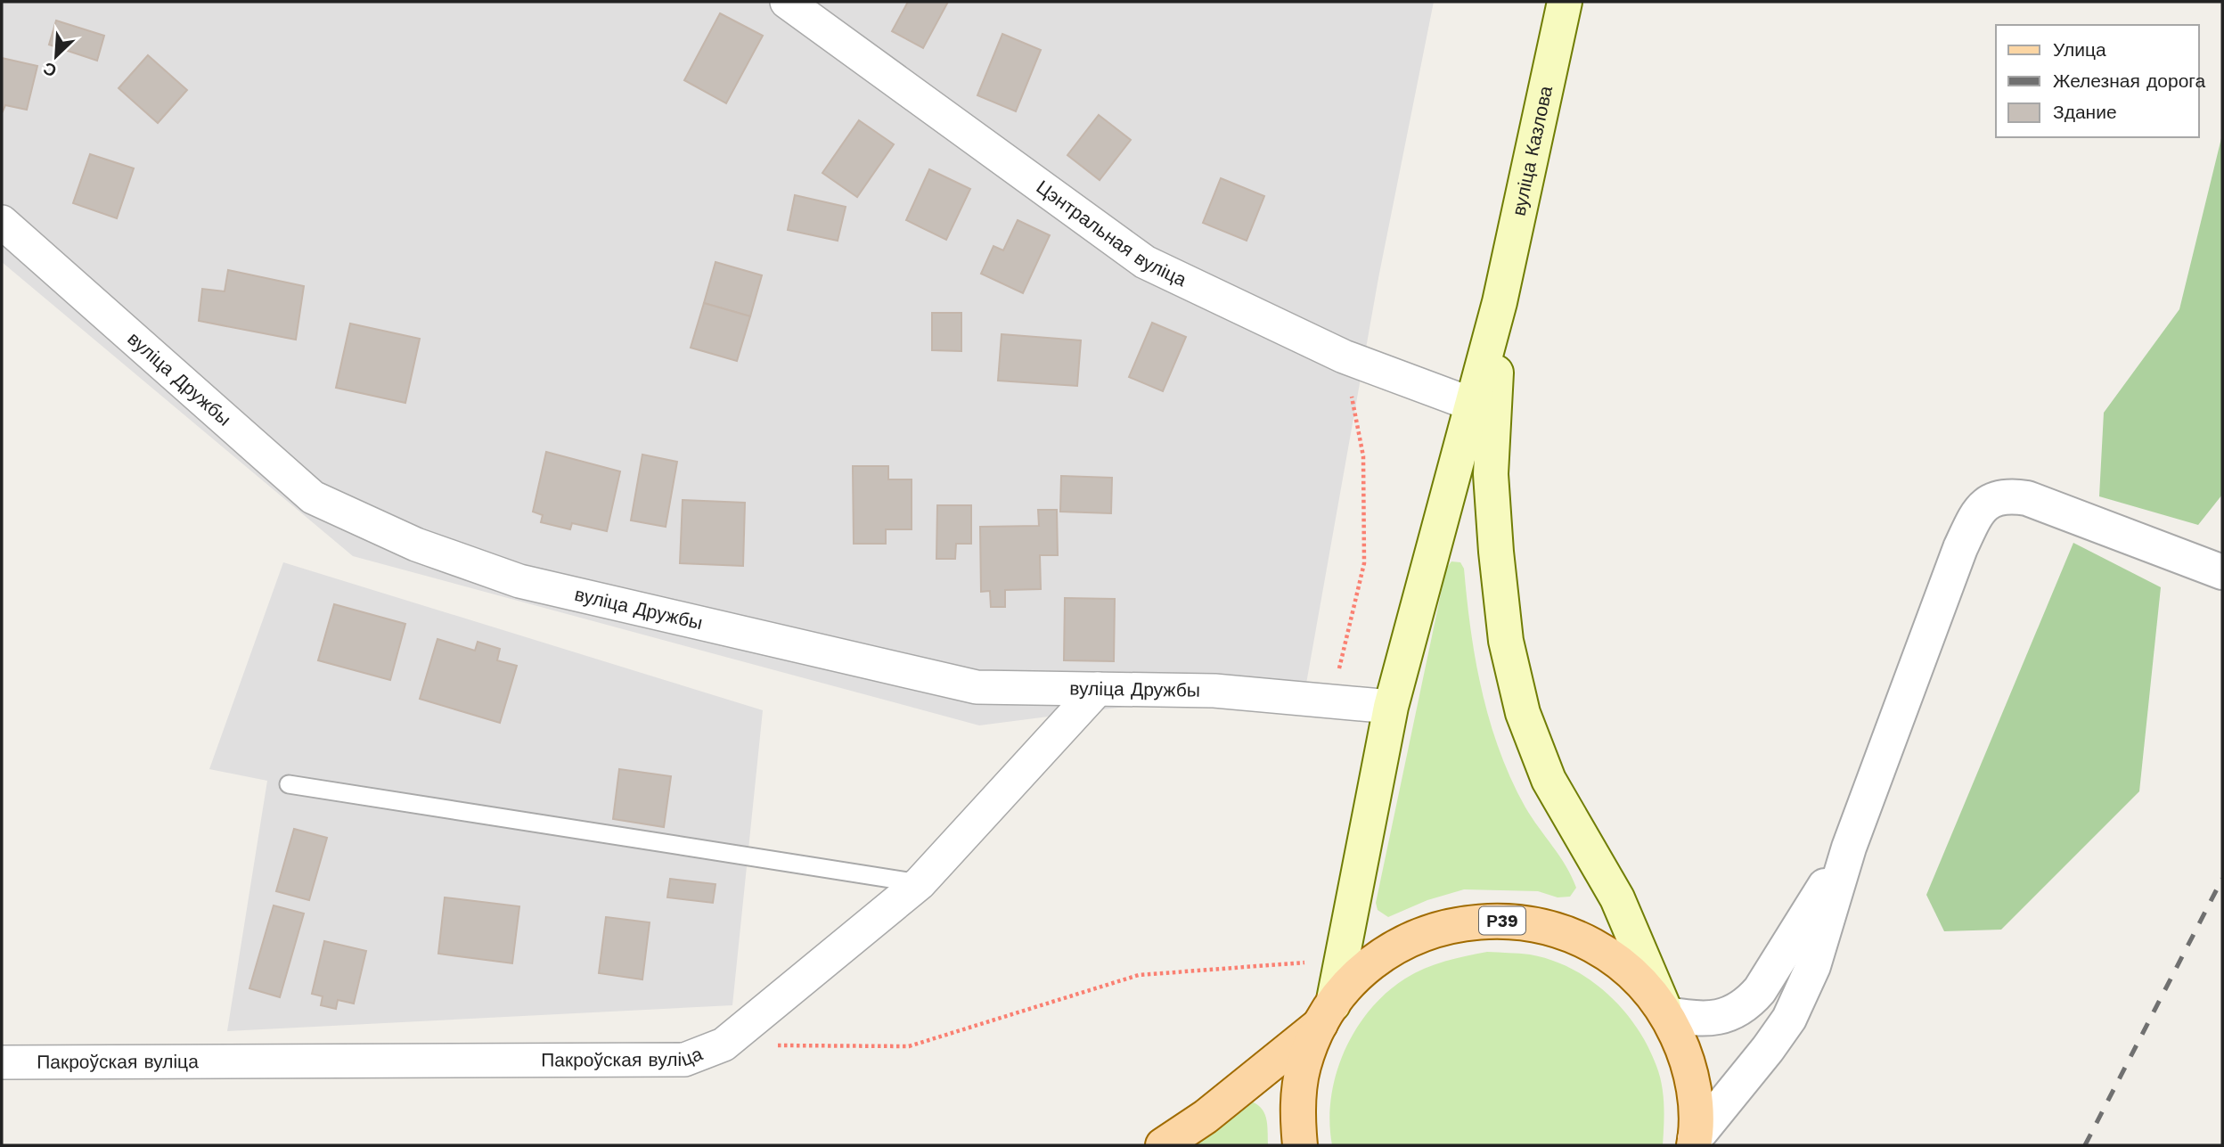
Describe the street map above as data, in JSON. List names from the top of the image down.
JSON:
{
  "streets": {
    "main road": ["вуліца Казлова", "Р39"],
    "street": ["Цэнтральная вуліца", "вуліца Дружбы", "Пакроўская вуліца"]
  },
  "crossings": [
    ["вуліца Дружбы", "Пакроўская вуліца"]
  ],
  "legend": ["Улица", "Железная дорога", "Здание"],
  "north": "bottom left"
}
